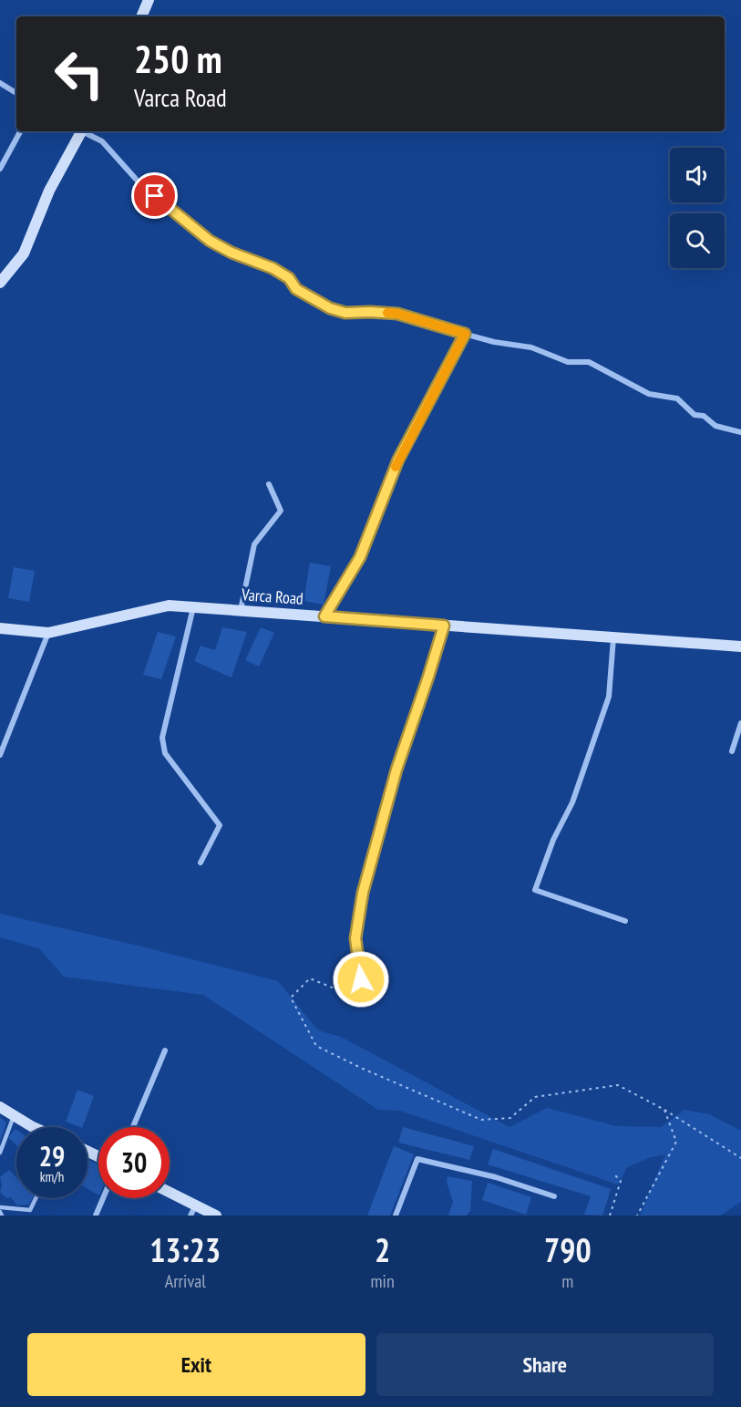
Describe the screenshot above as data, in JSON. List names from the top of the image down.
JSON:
{
  "streets": {
    "main road": ["Varca Road"]
  },
  "page": {
    "turn": ["250 m", "Varca Road"],
    "speed": "29 km/h",
    "limit": "30",
    "eta": [
      "13:23",
      "Arrival",
      "2",
      "min",
      "790",
      "m"
    ],
    "buttons": ["Exit", "Share"]
  }
}
